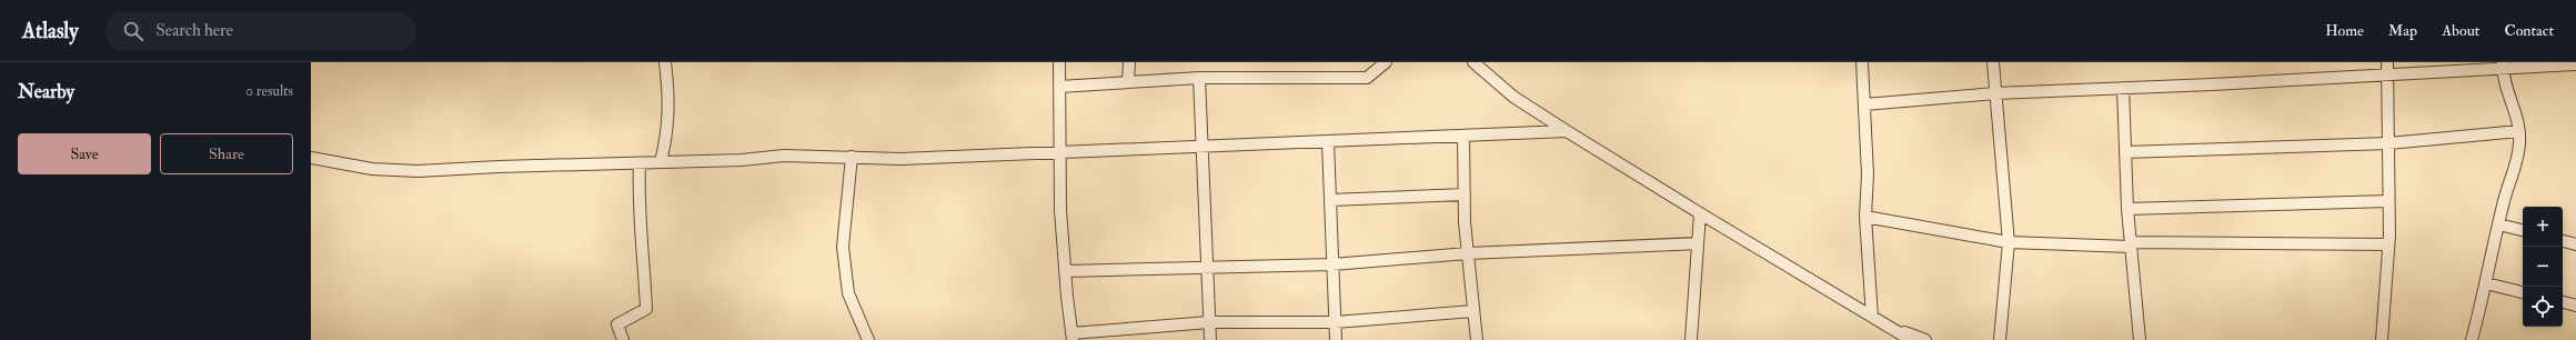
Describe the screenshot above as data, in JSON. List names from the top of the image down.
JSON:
{
  "page": {
    "header": "Atlasly",
    "search": "Search here",
    "nav": [
      "Home",
      "Map",
      "About",
      "Contact"
    ],
    "heading": ["Nearby", "0 results"],
    "buttons": ["Save", "Share"],
    "map_buttons": ["+", "−"]
  }
}
